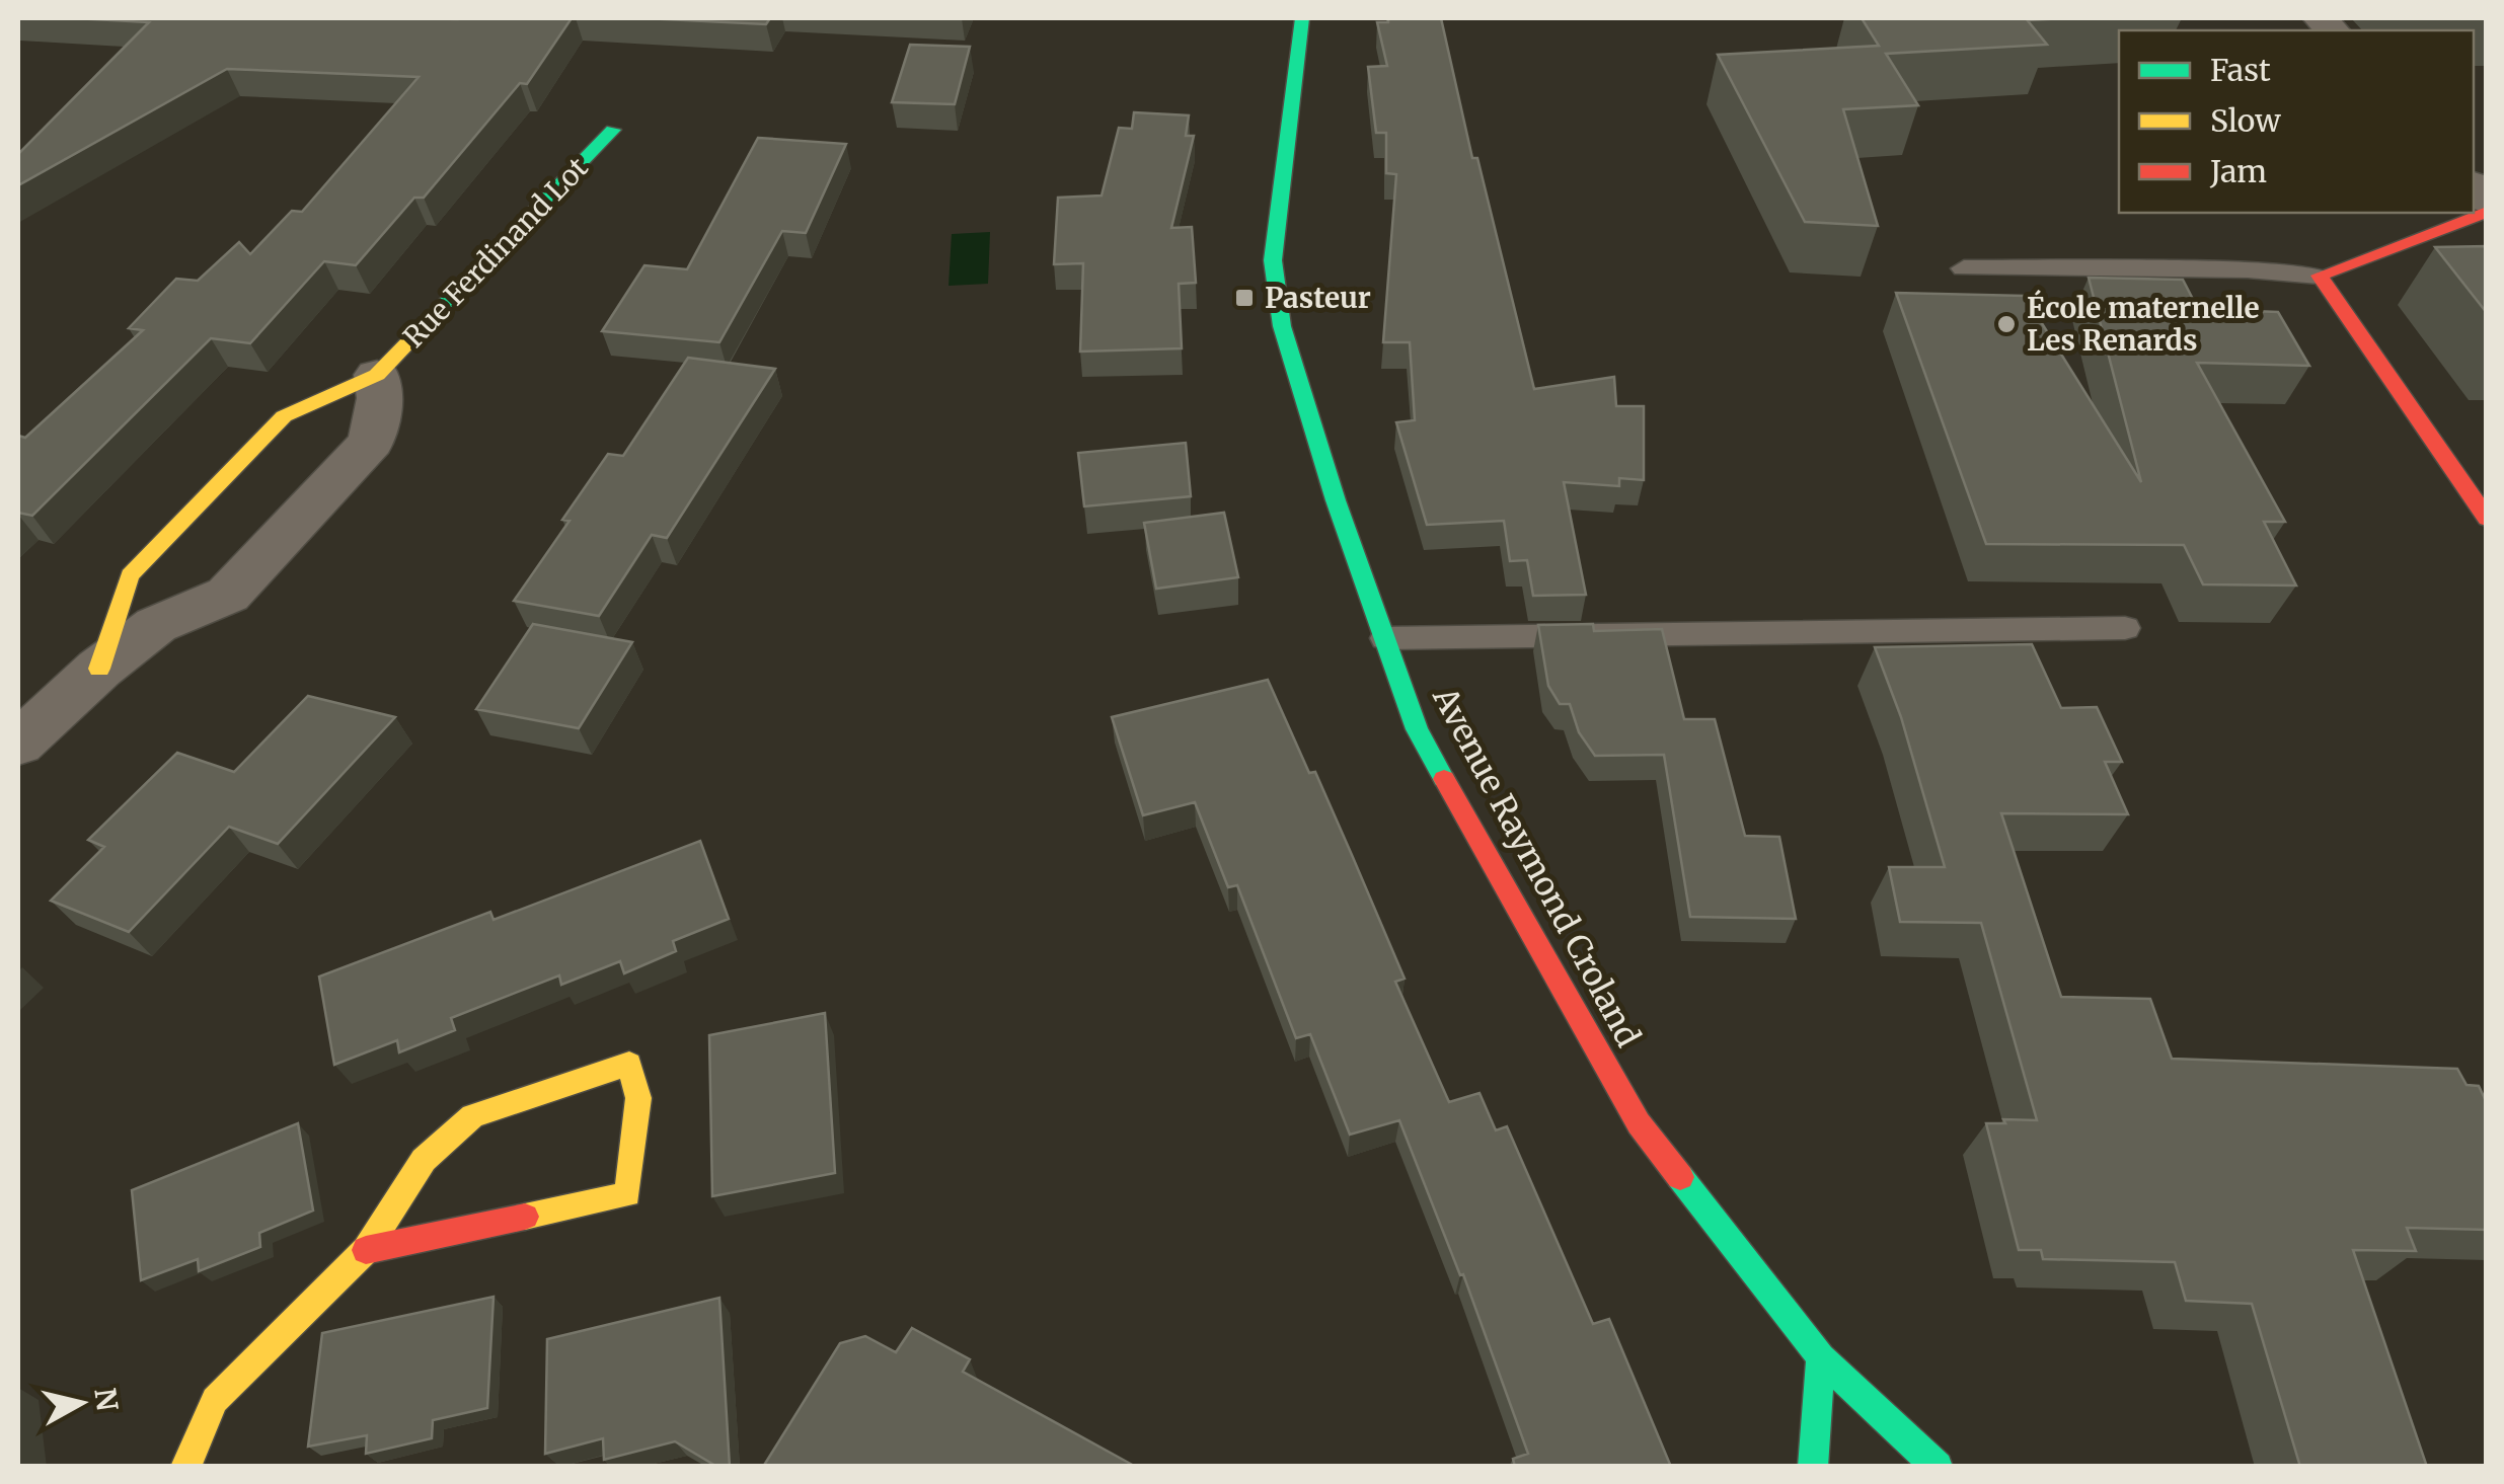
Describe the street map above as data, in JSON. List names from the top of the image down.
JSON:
{
  "streets": {
    "street": ["Rue Ferdinand Lot", "Avenue Raymond Croland"]
  },
  "places": {
    "transit": ["Pasteur"],
    "other": ["École maternelle Les Renards"]
  },
  "legend": ["Fast", "Slow", "Jam"],
  "north": "right"
}
